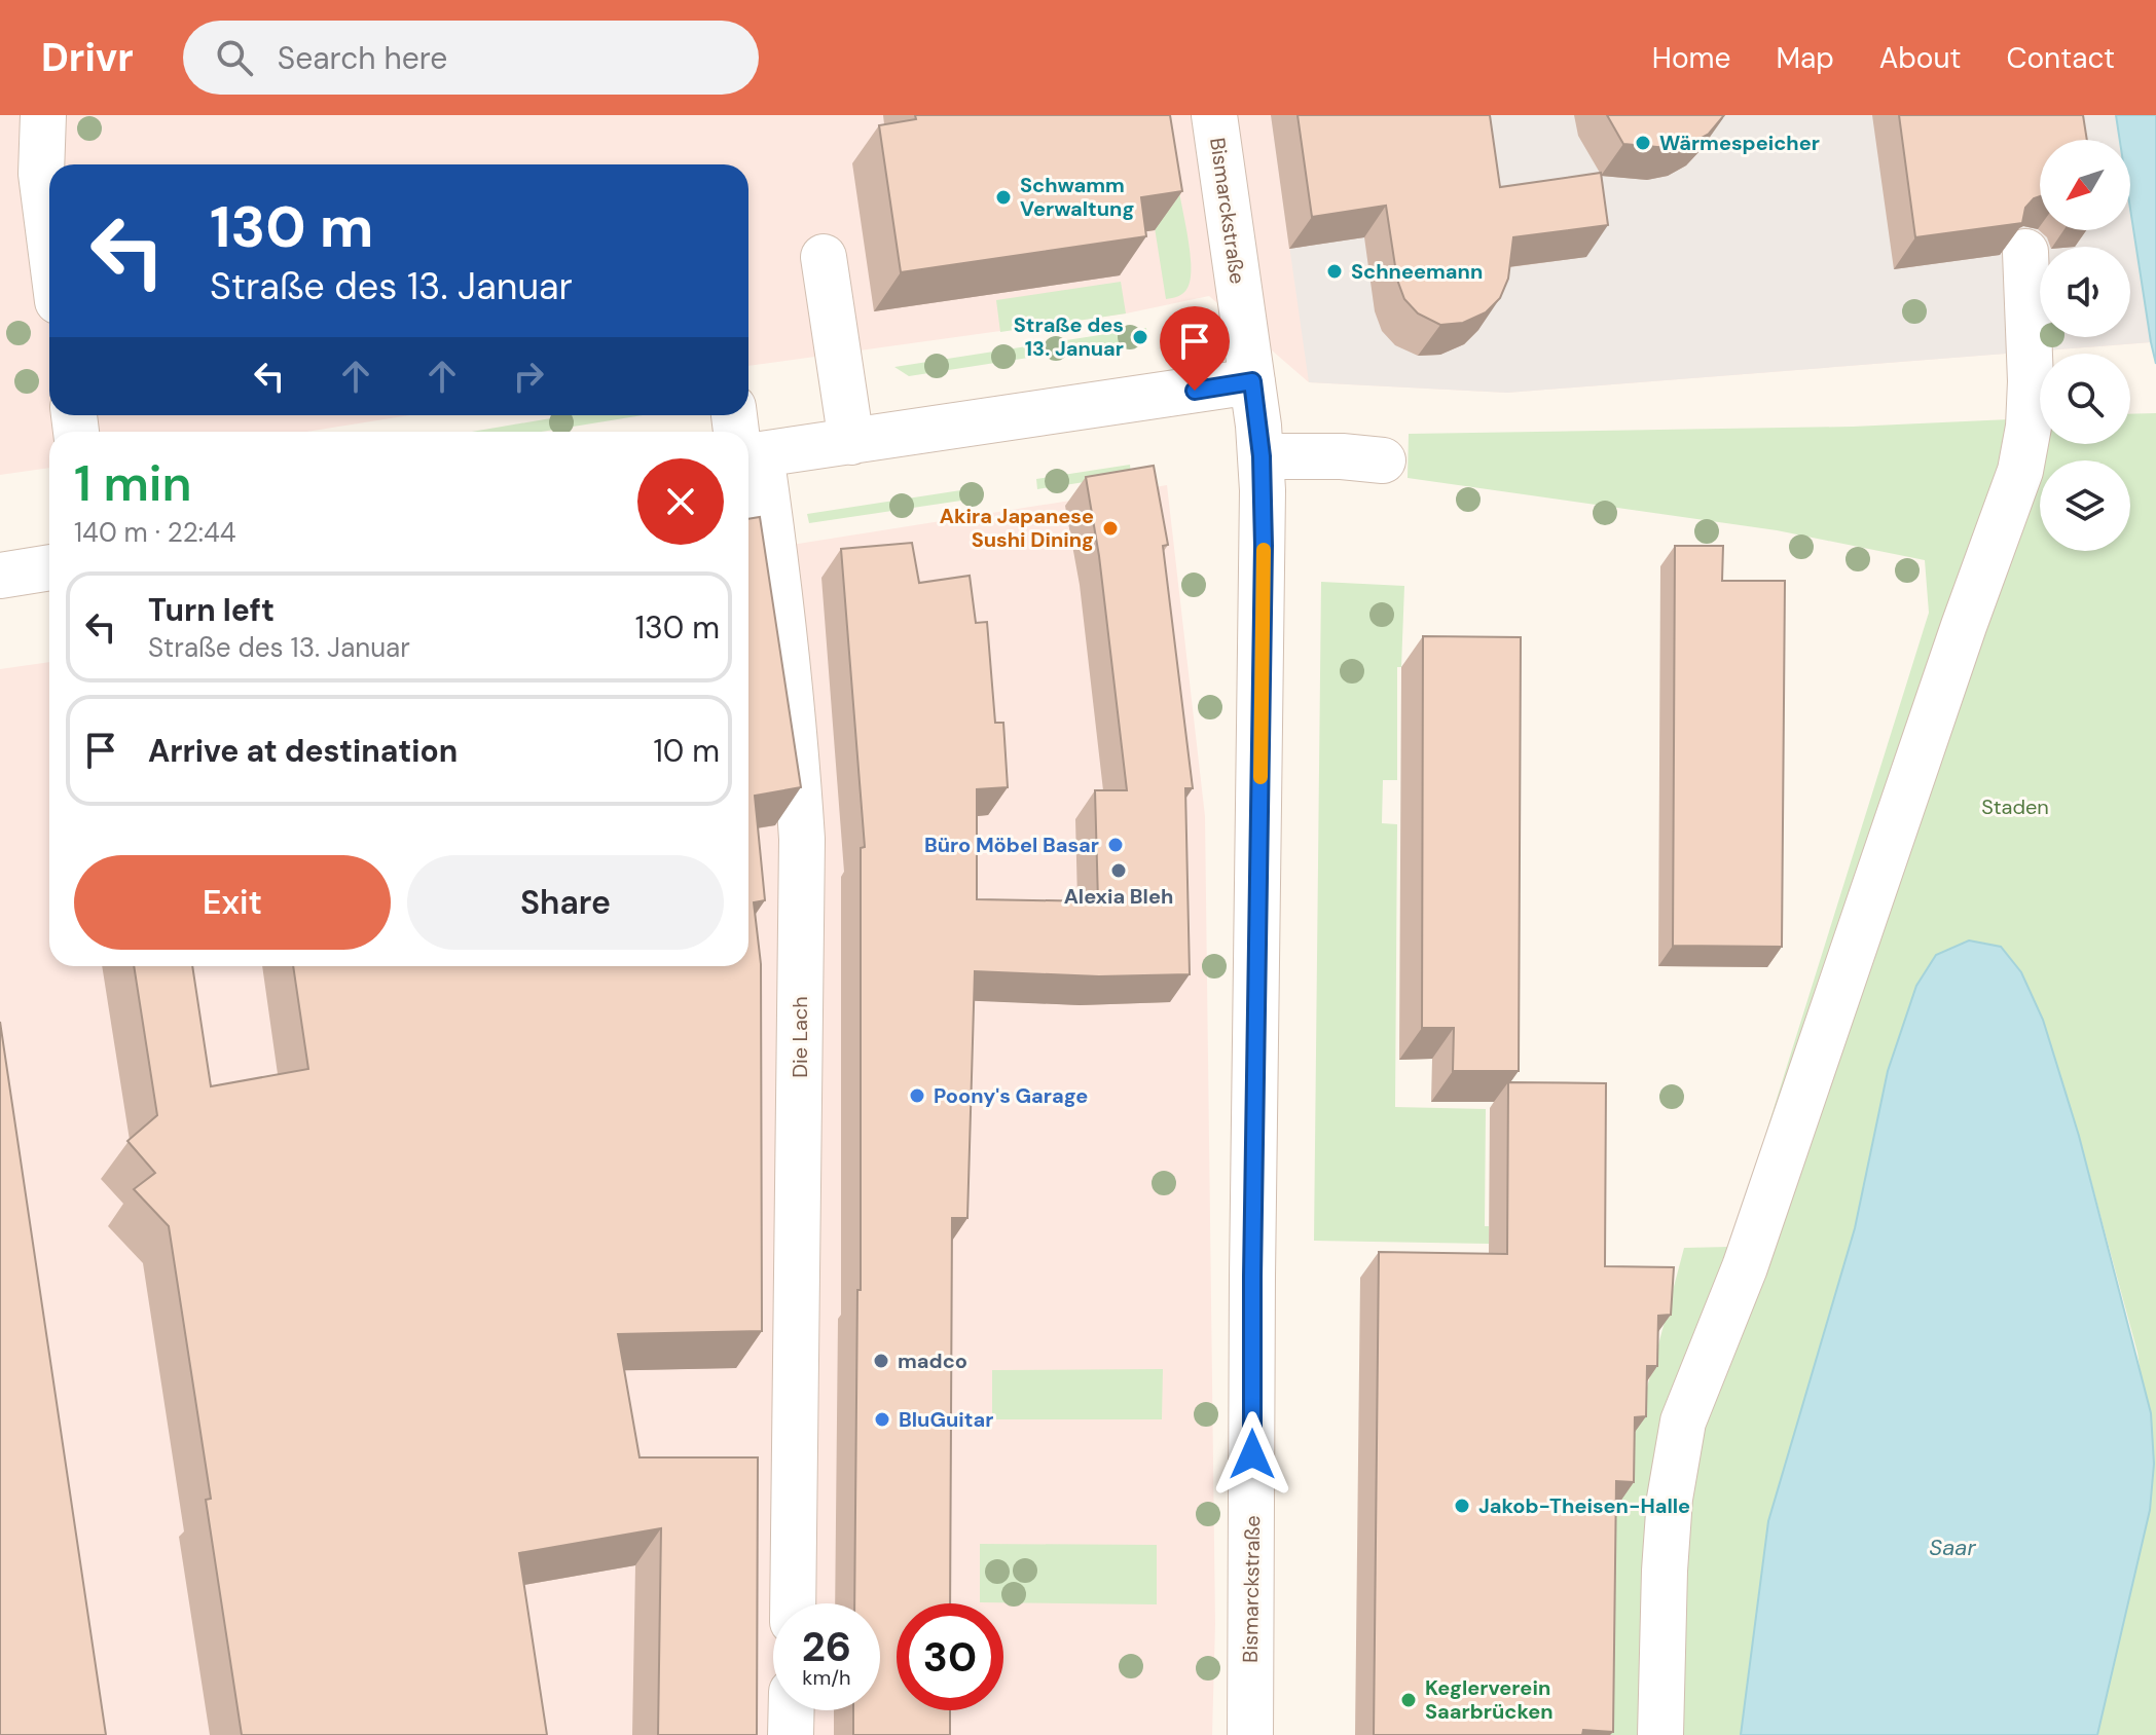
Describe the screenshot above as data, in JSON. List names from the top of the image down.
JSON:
{
  "streets": {
    "street": ["Bismarckstraße", "Die Lach"]
  },
  "water": ["Saar"],
  "parks": ["Staden"],
  "places": [
    "Wärmespeicher",
    "Schwamm Verwaltung",
    "Schneemann",
    "Straße des 13. Januar",
    "Akira Japanese Sushi Dining",
    "Büro Möbel Basar",
    "Alexia Bleh",
    "Poony's Garage",
    "madco",
    "BluGuitar",
    "Jakob-Theisen-Halle",
    "Keglerverein Saarbrücken"
  ],
  "north": "bottom left",
  "page": {
    "header": "Drivr",
    "search": "Search here",
    "nav": [
      "Home",
      "Map",
      "About",
      "Contact"
    ],
    "turn": ["130 m", "Straße des 13. Januar"],
    "heading": ["1 min", "140 m · 22:44"],
    "list": [
      {
        "name": "Turn left",
        "note": "Straße des 13. Januar",
        "value": "130 m"
      },
      {
        "name": "Arrive at destination",
        "value": "10 m"
      }
    ],
    "buttons": ["Exit", "Share"],
    "speed": "26 km/h",
    "limit": "30"
  }
}
